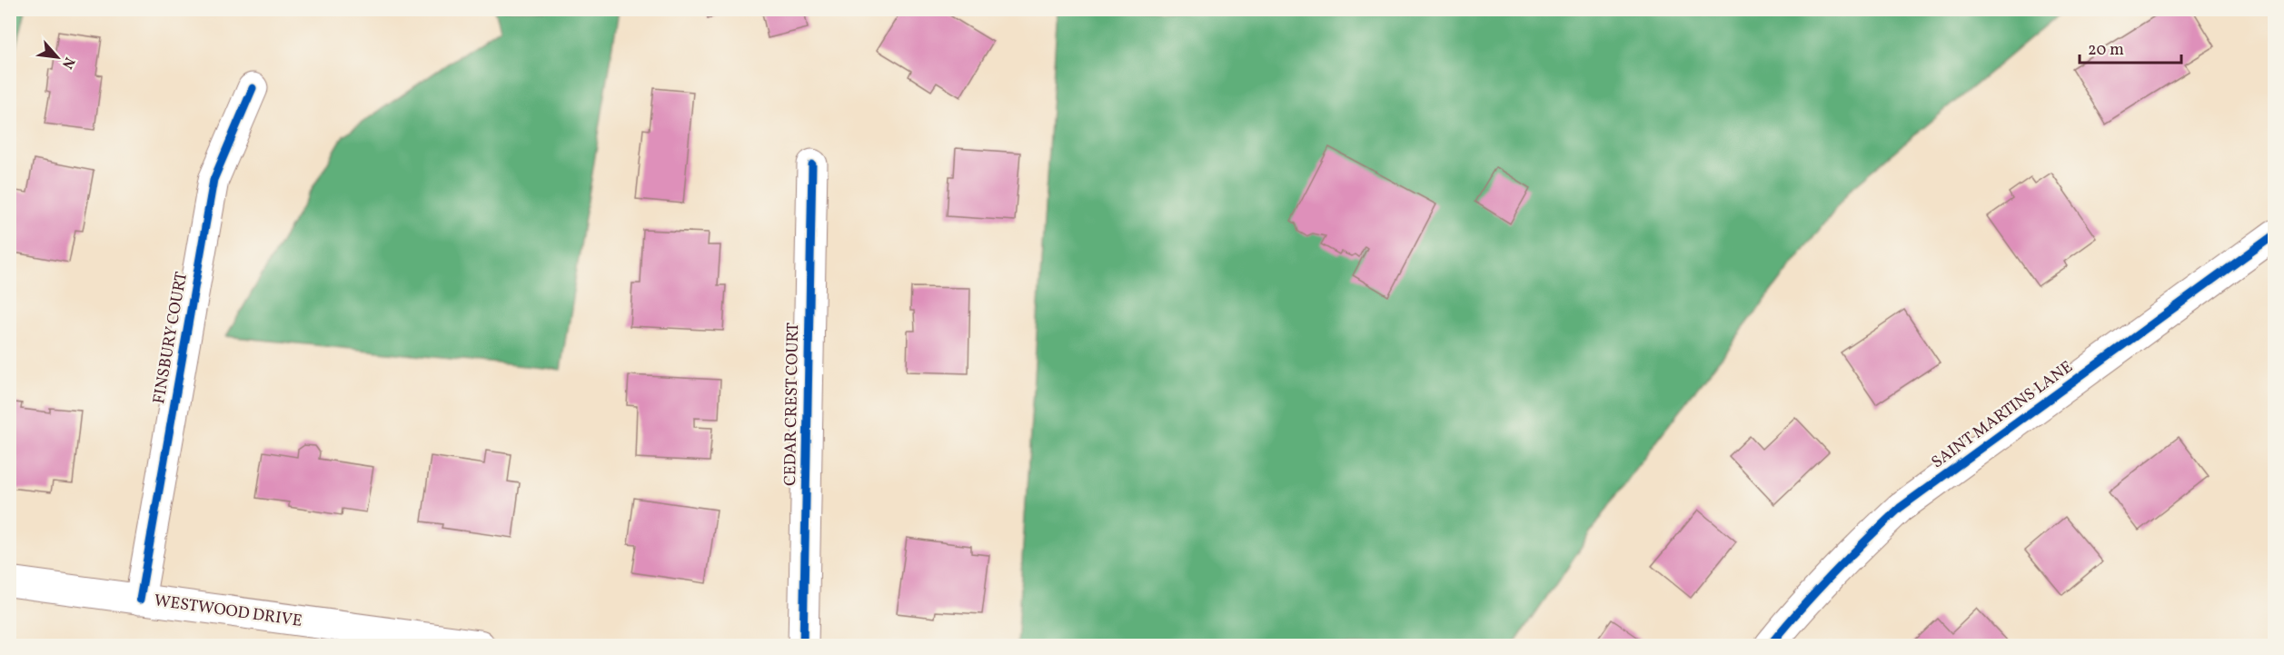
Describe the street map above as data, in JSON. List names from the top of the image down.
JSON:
{
  "streets": {
    "street": [
      "FINSBURY COURT",
      "CEDAR CREST COURT",
      "SAINT MARTINS LANE",
      "WESTWOOD DRIVE"
    ]
  },
  "crossings": [
    ["FINSBURY COURT", "WESTWOOD DRIVE"]
  ],
  "scale_bar": "20 m",
  "north": "bottom right"
}
